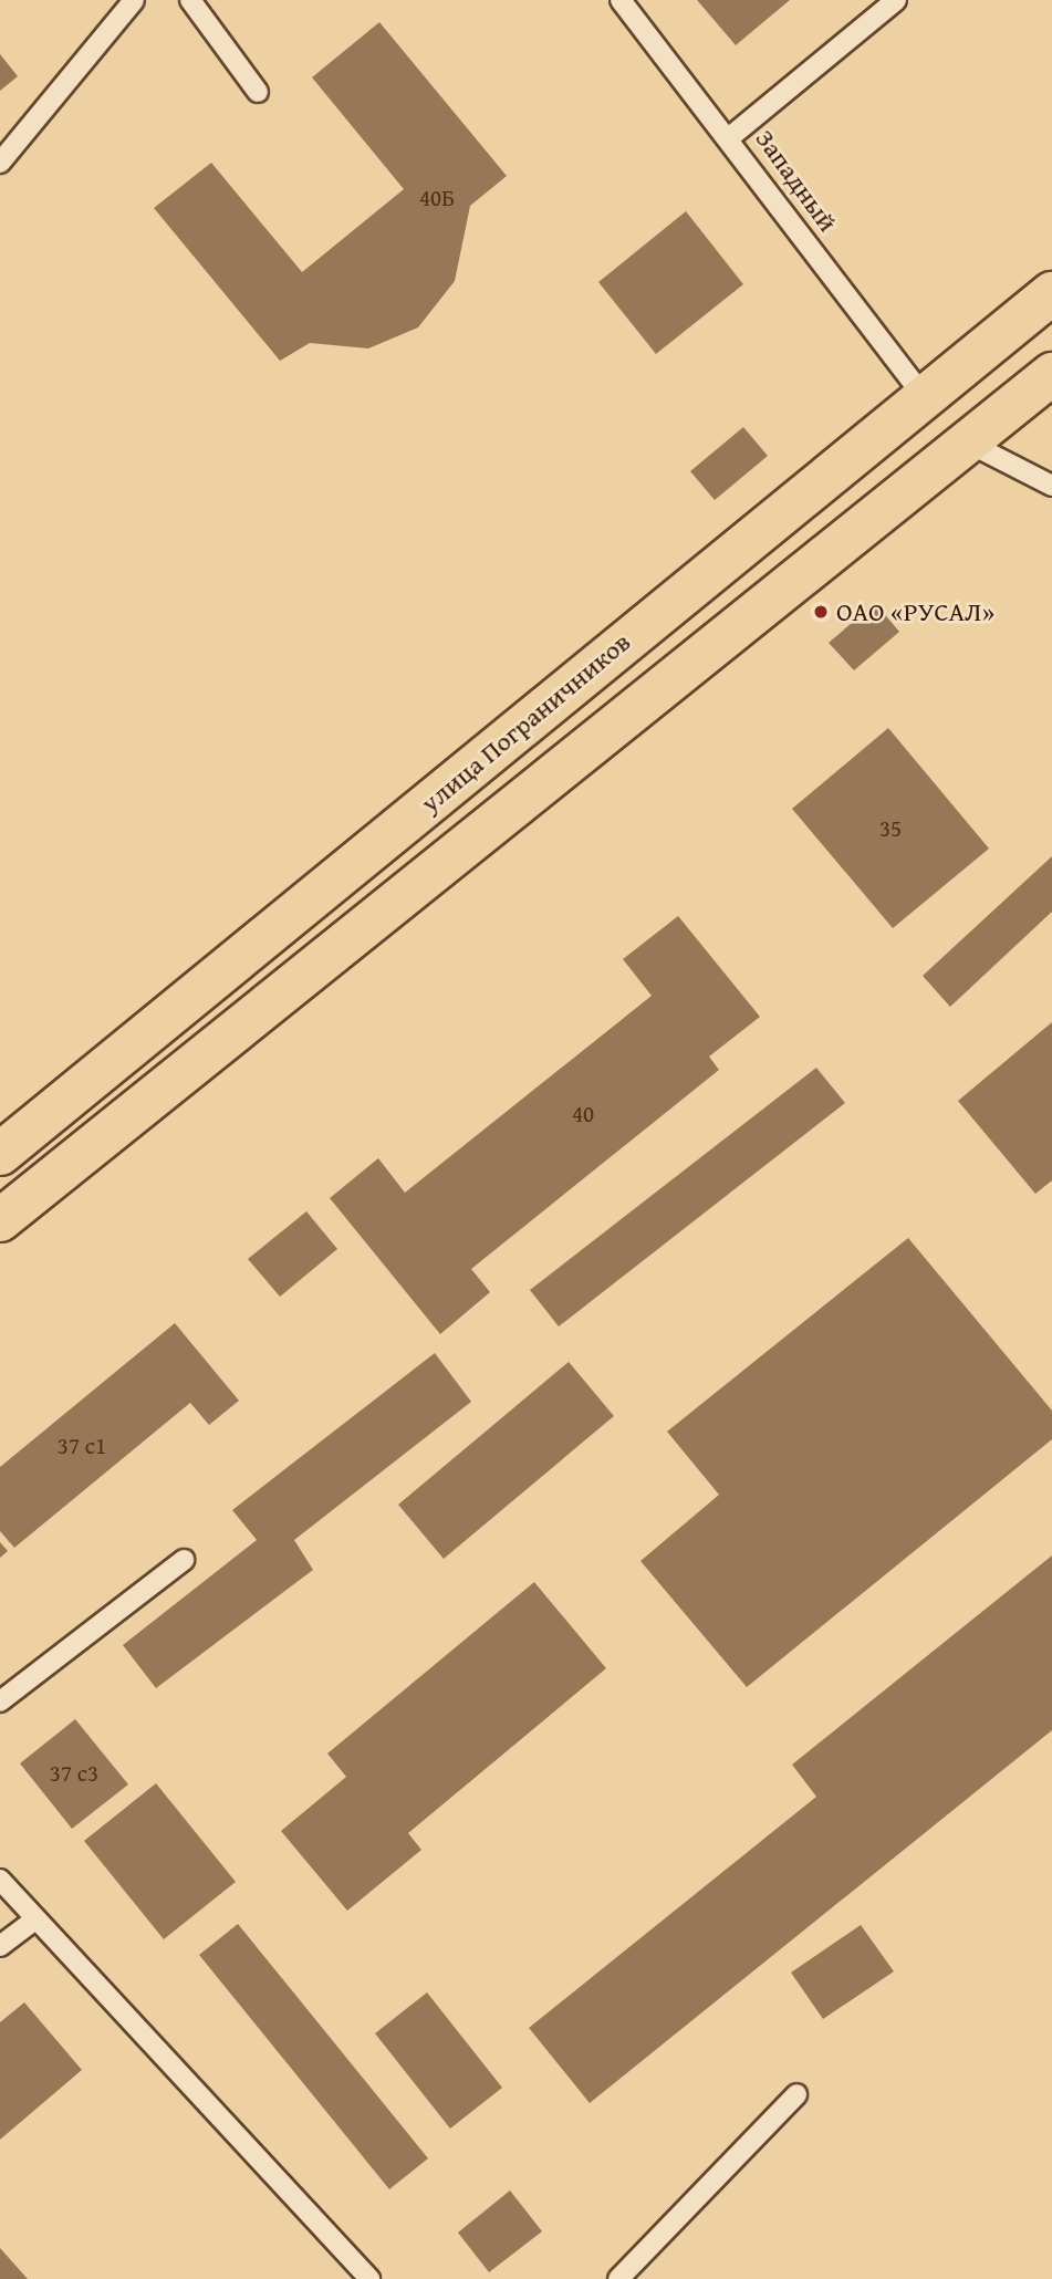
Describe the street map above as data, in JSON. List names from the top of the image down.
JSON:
{
  "streets": {
    "main road": ["улица Пограничников"],
    "lane": ["Западный"]
  },
  "crossings": [
    ["Западный", "улица Пограничников"]
  ],
  "places": ["ОАО «РУСАЛ»"],
  "house_numbers": [
    "40Б",
    "35",
    "40",
    "37 с1",
    "37 с3"
  ]
}
